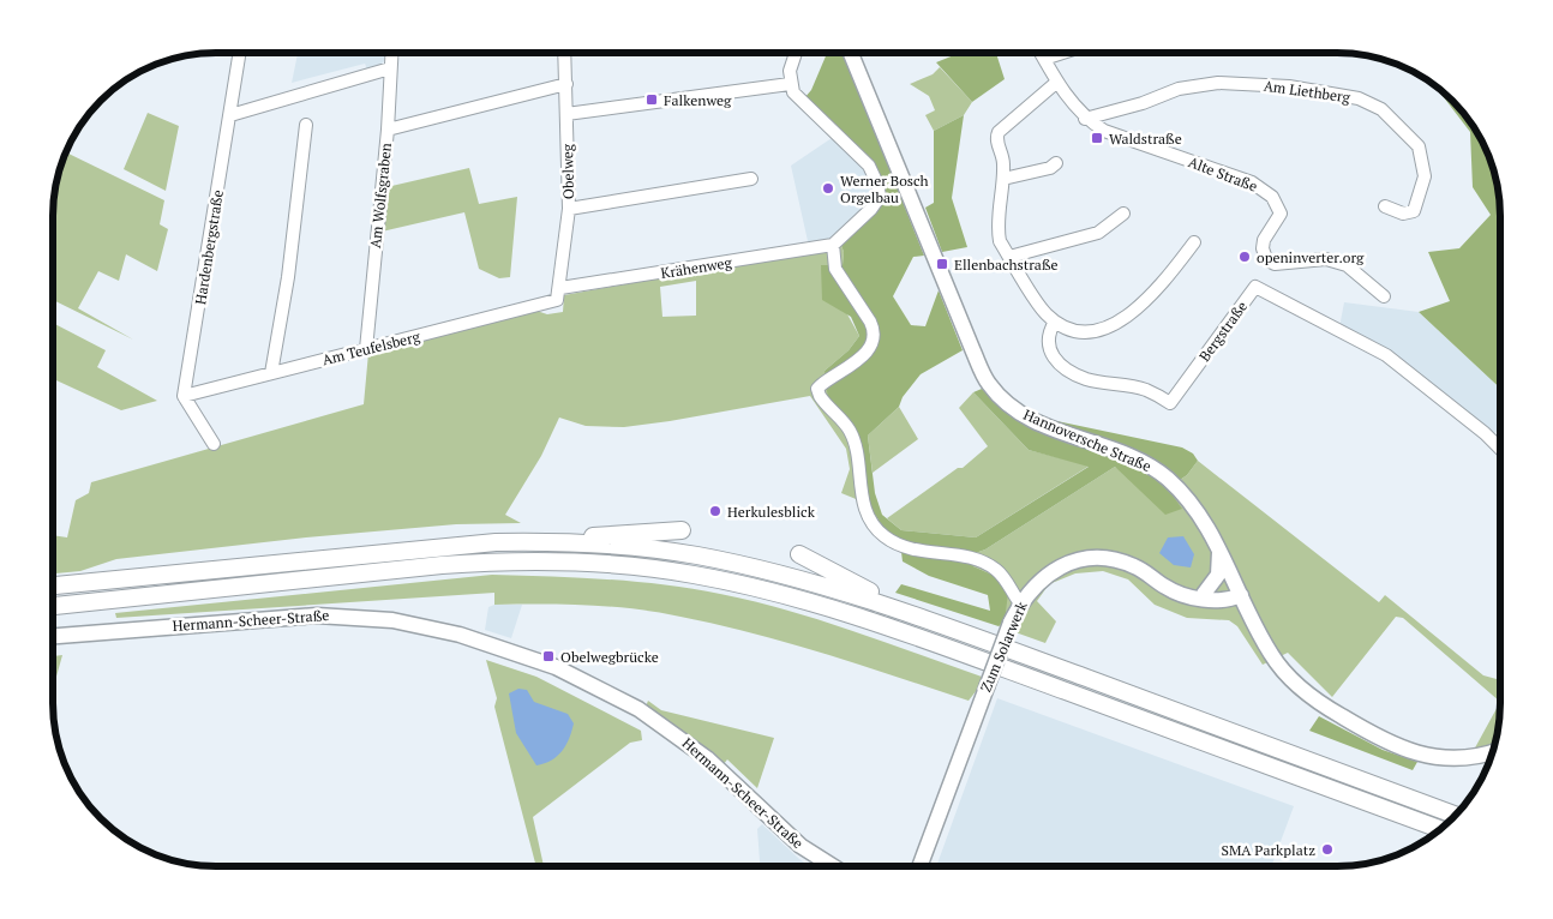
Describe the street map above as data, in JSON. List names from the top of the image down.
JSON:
{
  "streets": {
    "main road": ["Hannoversche Straße", "Hermann-Scheer-Straße", "Zum Solarwerk"],
    "street": [
      "Am Liethberg",
      "Obelweg",
      "Alte Straße",
      "Am Wolfsgraben",
      "Hardenbergstraße",
      "Krähenweg",
      "Bergstraße",
      "Am Teufelsberg"
    ]
  },
  "crossings": [
    ["Am Liethberg", "Alte Straße"],
    ["Obelweg", "Krähenweg"],
    ["Obelweg", "Am Teufelsberg"],
    ["Am Wolfsgraben", "Am Teufelsberg"],
    ["Hardenbergstraße", "Am Teufelsberg"],
    ["Krähenweg", "Am Teufelsberg"],
    ["Hannoversche Straße", "Zum Solarwerk"]
  ],
  "places": {
    "transit": [
      "Falkenweg",
      "Waldstraße",
      "Ellenbachstraße",
      "Obelwegbrücke"
    ],
    "other": [
      "Werner Bosch Orgelbau",
      "openinverter.org",
      "Herkulesblick",
      "SMA Parkplatz"
    ]
  }
}
